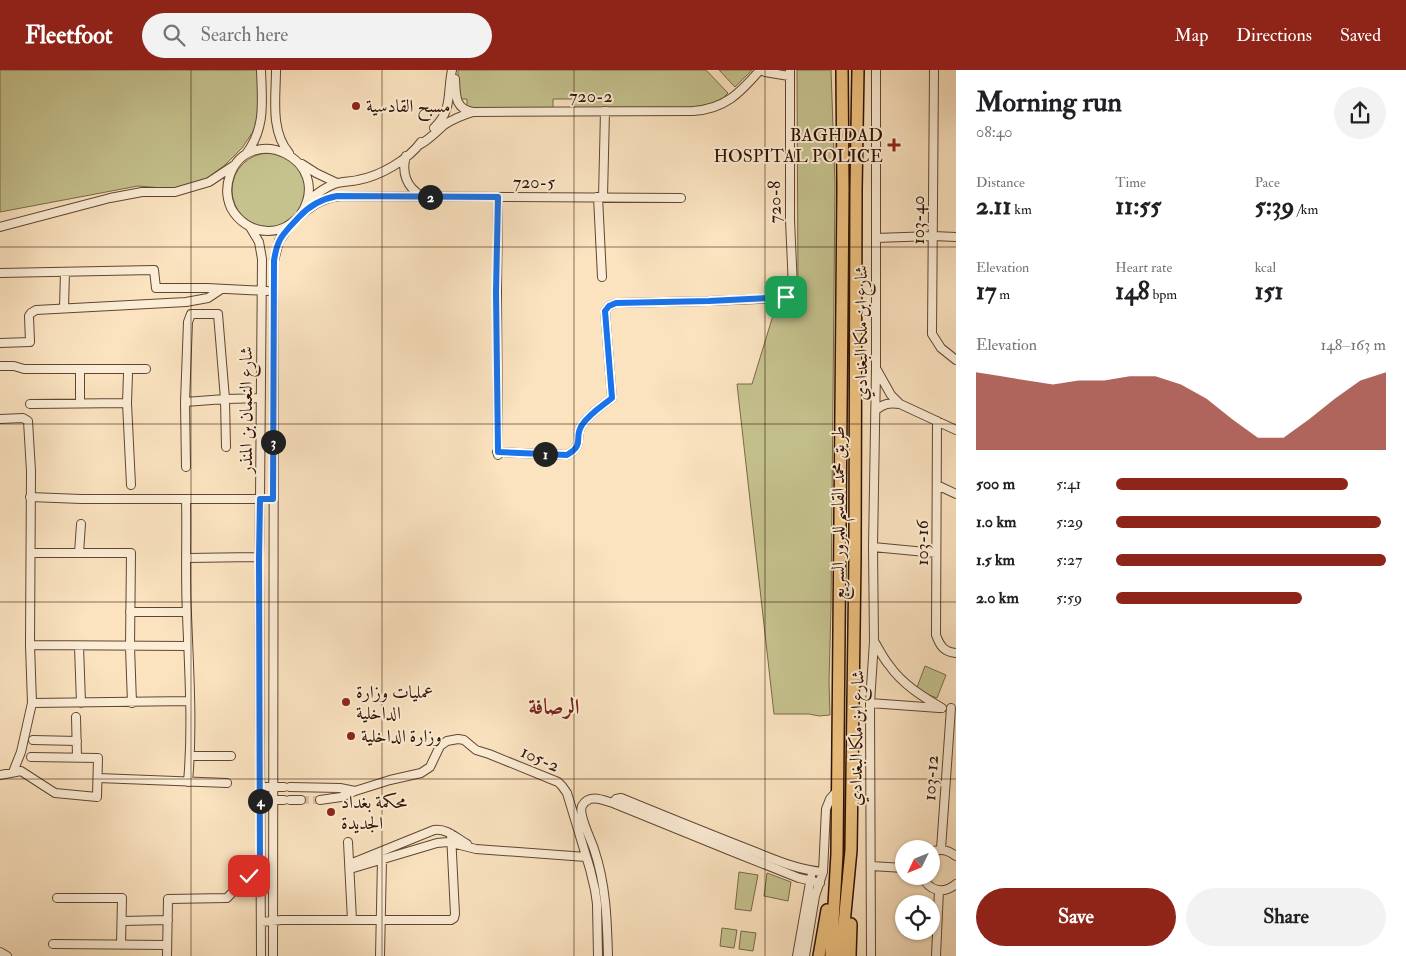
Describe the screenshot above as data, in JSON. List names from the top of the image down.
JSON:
{
  "streets": {
    "highway": ["طريق محمد القاسم للمرور السريع"],
    "street": [
      "720-2",
      "720-5",
      "720-8",
      "103-40",
      "شارع ابن ملكا البغدادي",
      "شارع النعمان بن المنذر",
      "103-16",
      "105-2",
      "103-12"
    ]
  },
  "crossings": [
    ["720-5", "720-8"],
    ["720-5", "شارع النعمان بن المنذر"],
    ["شارع النعمان بن المنذر", "105-2"]
  ],
  "districts": ["الرصافة"],
  "places": {
    "other": [
      "مسبح القادسية",
      "عمليات وزارة الداخلية",
      "وزارة الداخلية",
      "محكمة بغداد الجديدة"
    ],
    "health": ["BAGHDAD HOSPITAL POLICE"]
  },
  "north": "bottom left",
  "page": {
    "header": "Fleetfoot",
    "search": "Search here",
    "nav": ["Map", "Directions", "Saved"],
    "heading": ["Morning run", "08:40"],
    "stats": [
      ["Distance", "2.11 km"],
      ["Time", "11:55"],
      ["Pace", "5:39 /km"],
      ["Elevation", "17 m"],
      ["Heart rate", "148 bpm"],
      ["kcal", "151"]
    ],
    "pins": [
      "2",
      "3",
      "1",
      "4"
    ],
    "chart": ["Elevation", "148–163 m"],
    "list": [
      {
        "name": "500 m",
        "note": "5:41"
      },
      {
        "name": "1.0 km",
        "note": "5:29"
      },
      {
        "name": "1.5 km",
        "note": "5:27"
      },
      {
        "name": "2.0 km",
        "note": "5:59"
      }
    ],
    "buttons": ["Save", "Share"]
  }
}
